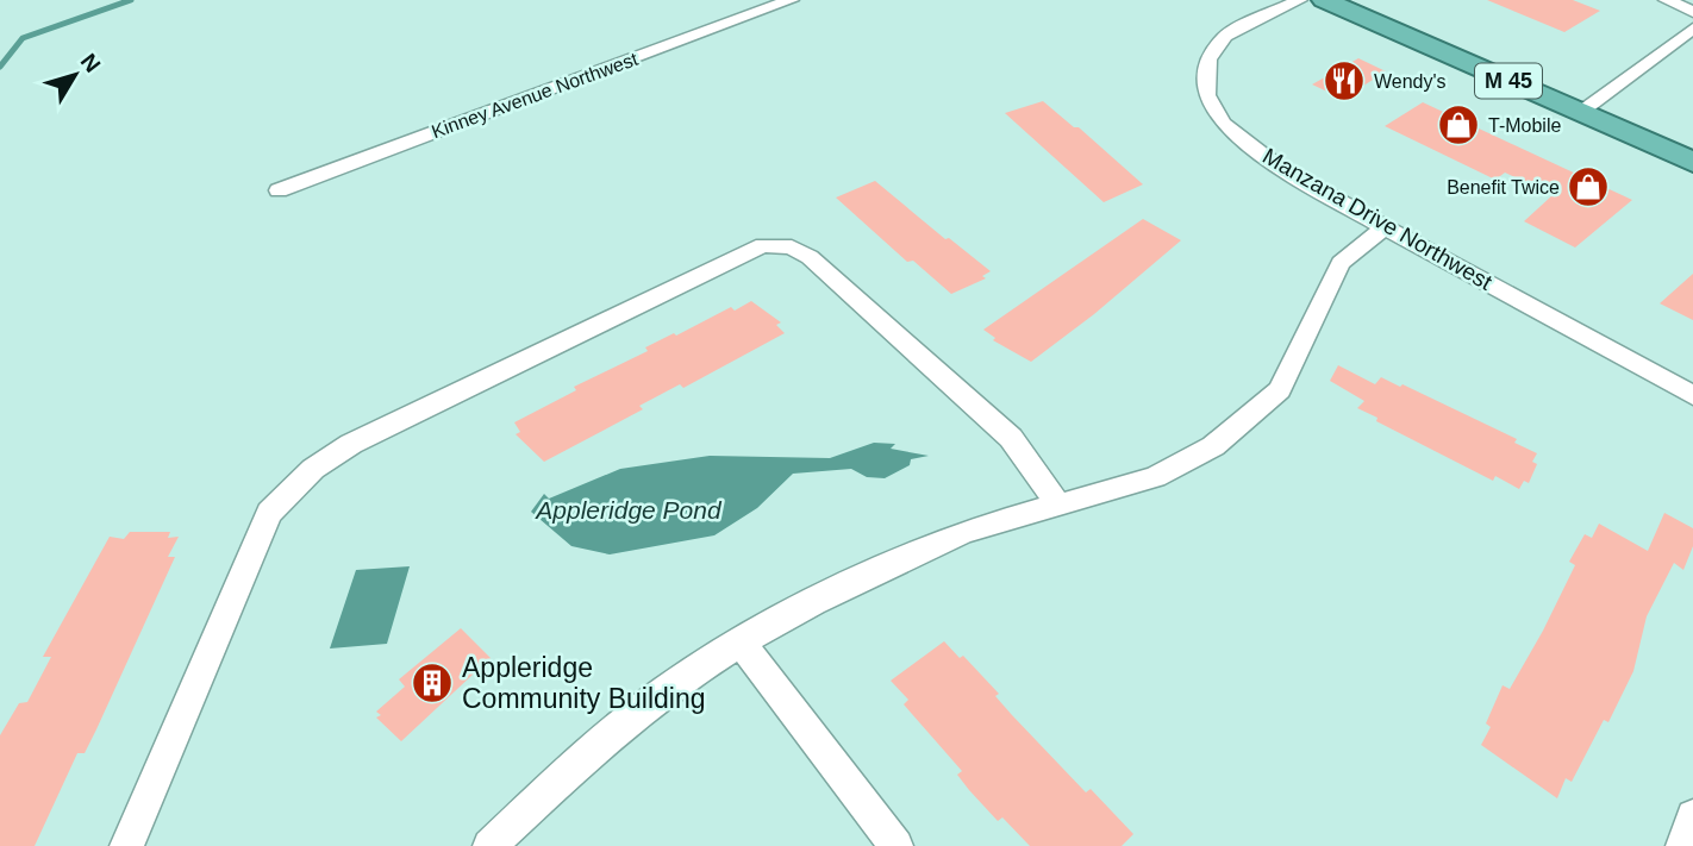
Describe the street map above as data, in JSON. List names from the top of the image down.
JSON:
{
  "streets": {
    "highway": ["M 45"],
    "street": ["Kinney Avenue Northwest", "Manzana Drive Northwest"]
  },
  "water": ["Appleridge Pond"],
  "places": {
    "restaurant": ["Wendy's"],
    "shop": ["T-Mobile", "Benefit Twice"],
    "building": ["Appleridge Community Building"]
  },
  "north": "top right"
}
